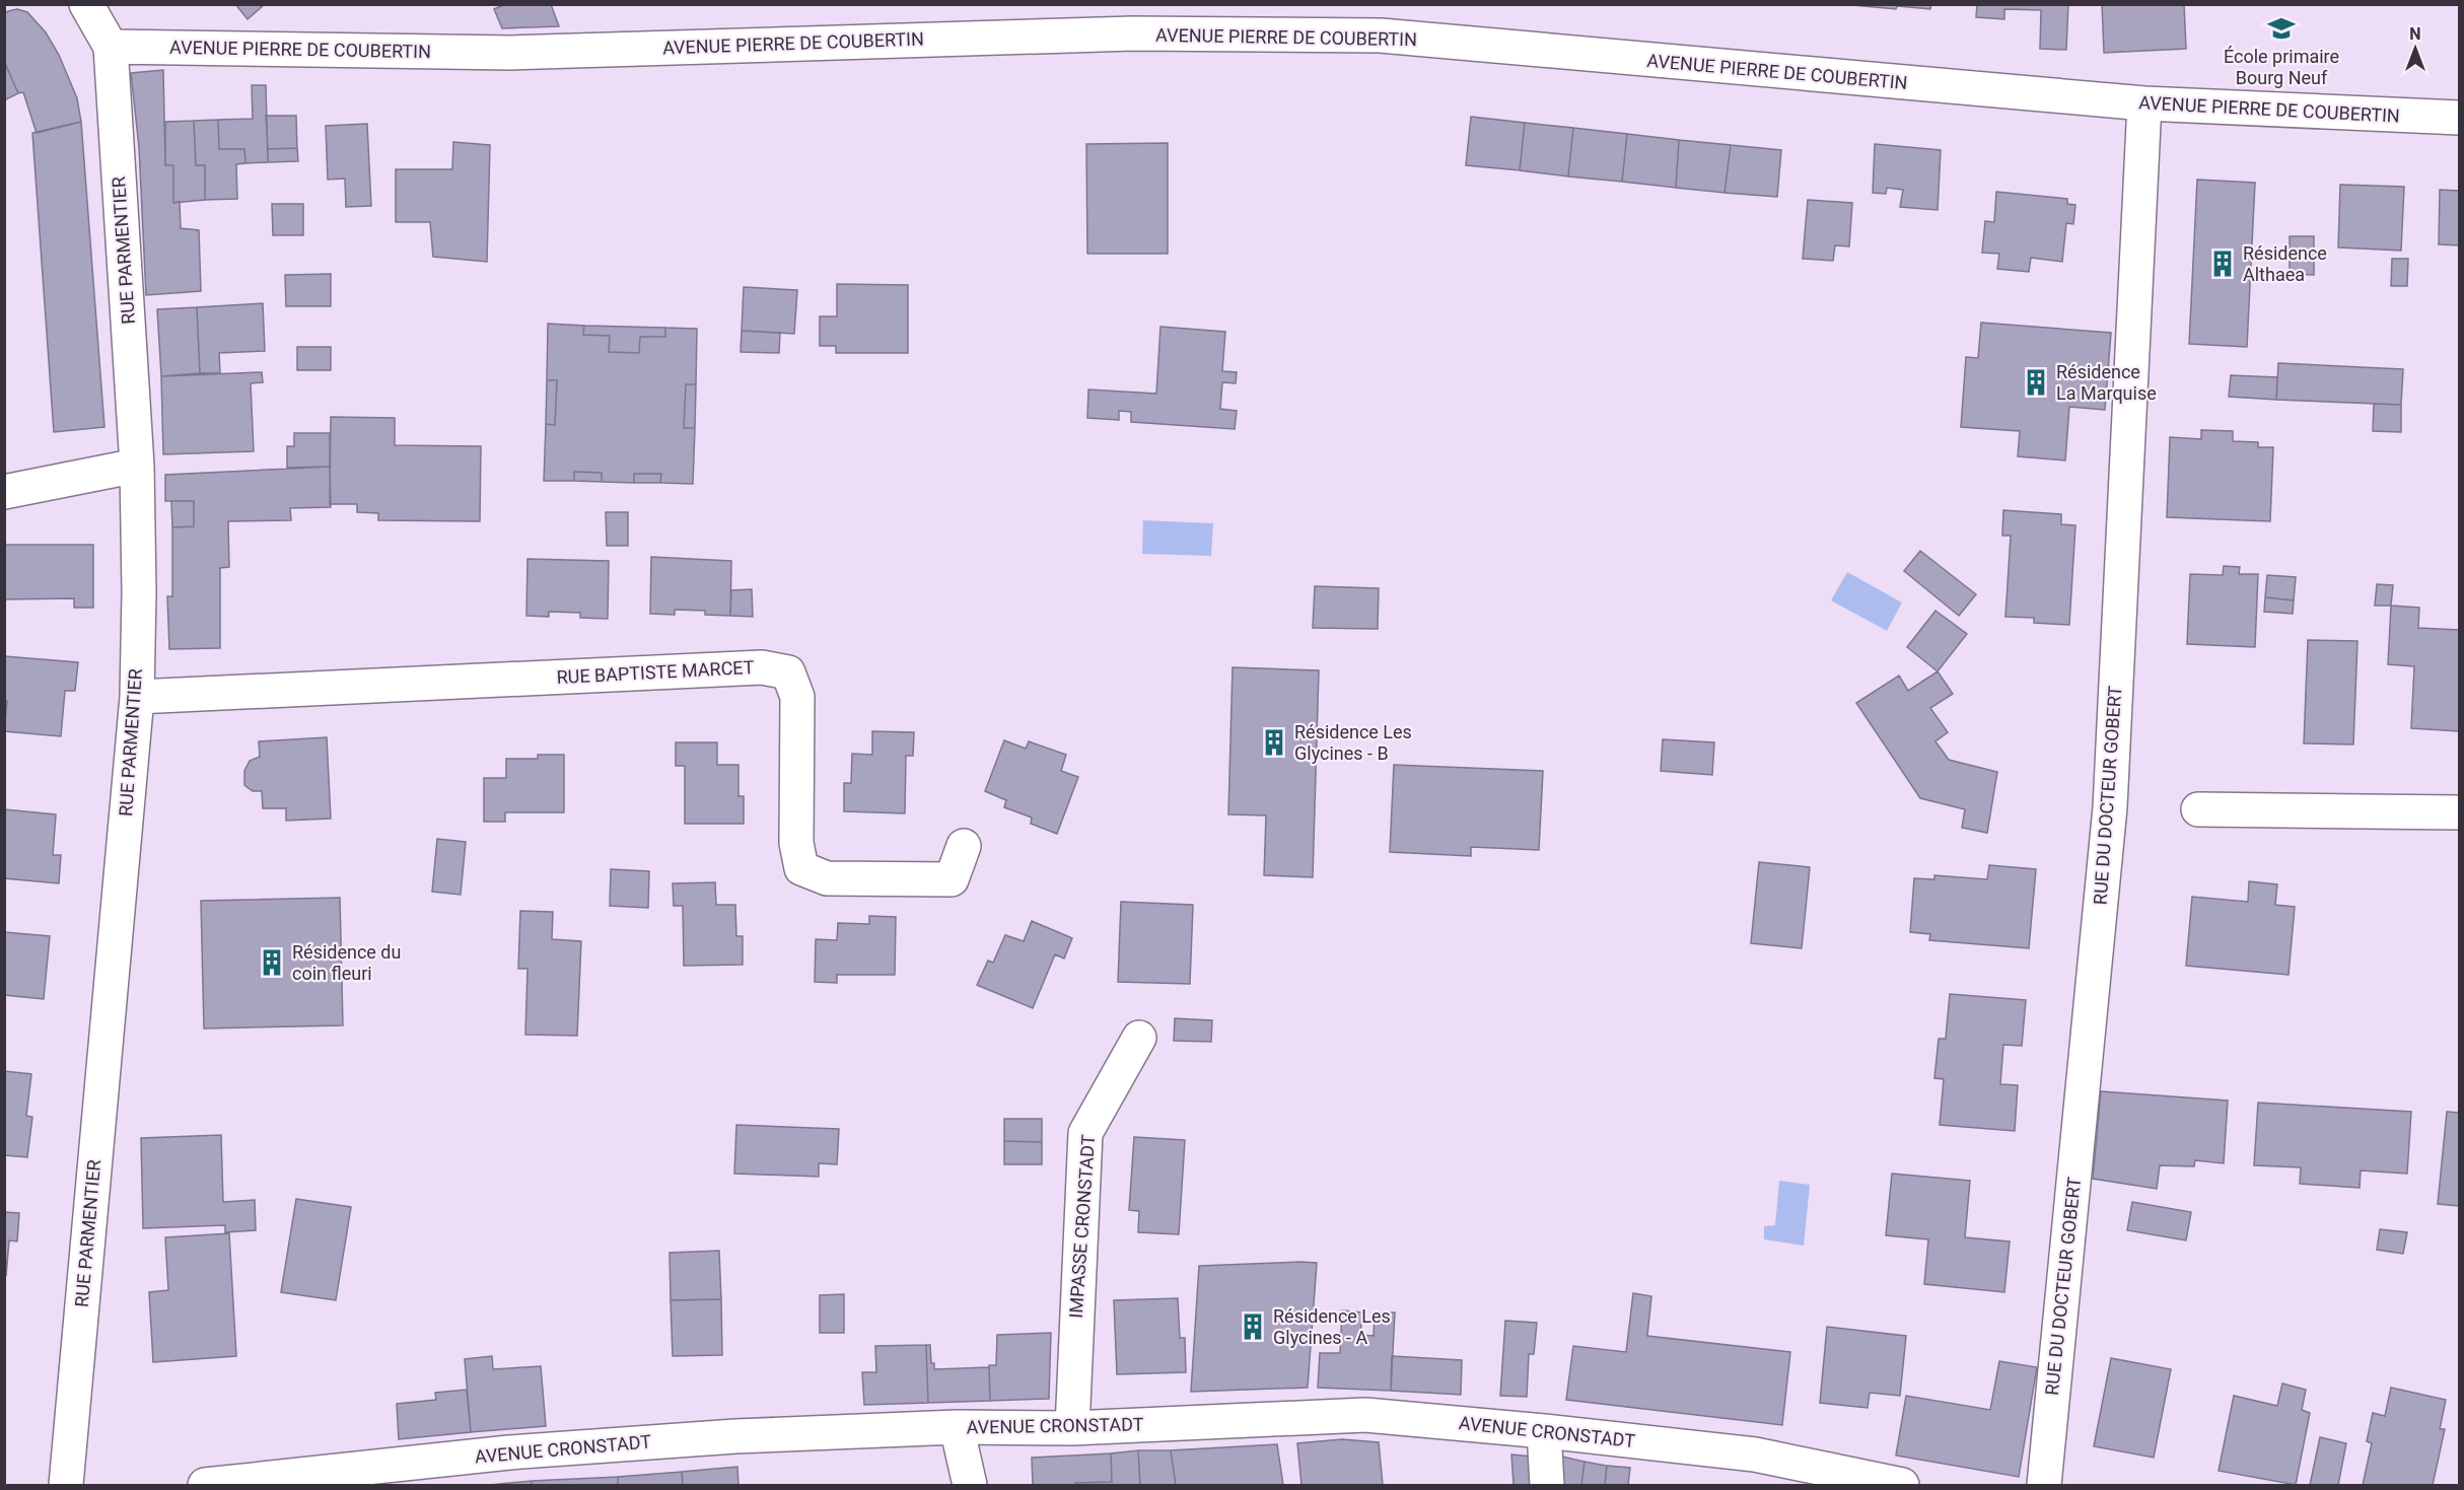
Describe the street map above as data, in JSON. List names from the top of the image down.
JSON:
{
  "streets": {
    "street": [
      "AVENUE PIERRE DE COUBERTIN",
      "RUE PARMENTIER",
      "RUE BAPTISTE MARCET",
      "RUE DU DOCTEUR GOBERT",
      "IMPASSE CRONSTADT",
      "AVENUE CRONSTADT"
    ]
  },
  "crossings": [
    ["AVENUE PIERRE DE COUBERTIN", "RUE PARMENTIER"],
    ["AVENUE PIERRE DE COUBERTIN", "RUE DU DOCTEUR GOBERT"],
    ["RUE PARMENTIER", "RUE BAPTISTE MARCET"],
    ["IMPASSE CRONSTADT", "AVENUE CRONSTADT"]
  ],
  "places": {
    "school or university": ["École primaire Bourg Neuf"],
    "building": [
      "Résidence Althaea",
      "Résidence La Marquise",
      "Résidence Les Glycines - B",
      "Résidence du coin fleuri",
      "Résidence Les Glycines - A"
    ]
  },
  "north": "top"
}
